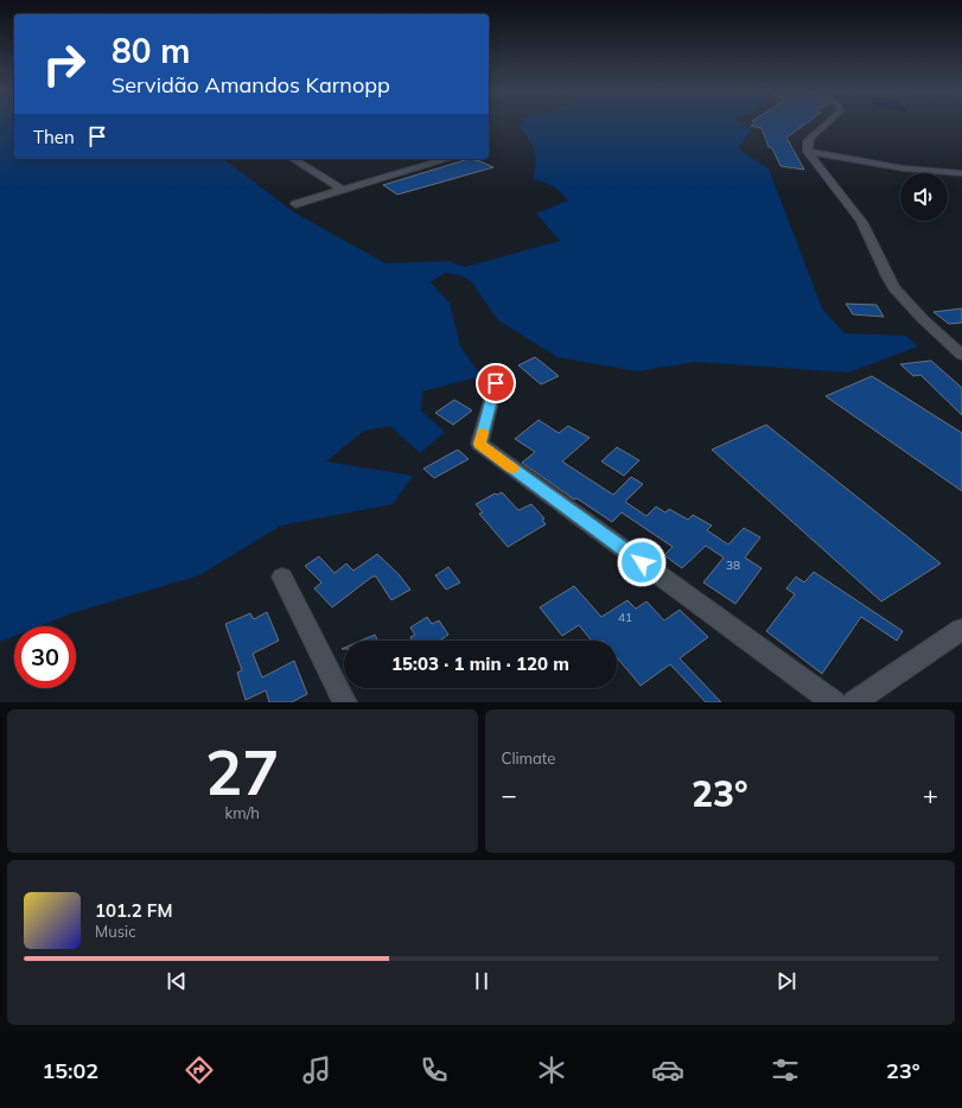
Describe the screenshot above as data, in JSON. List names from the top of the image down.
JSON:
{
  "house_numbers": ["38", "41"],
  "page": {
    "turn": ["80 m", "Servidão Amandos Karnopp"],
    "then": "Then",
    "limit": "30",
    "trip": "15:03 · 1 min · 120 m",
    "tile": [
      ["27", "km/h"],
      "Climate"
    ],
    "heat": ["−", "23°", "+"],
    "song": ["101.2 FM", "Music"],
    "tabs": ["15:02", "23°"]
  }
}
